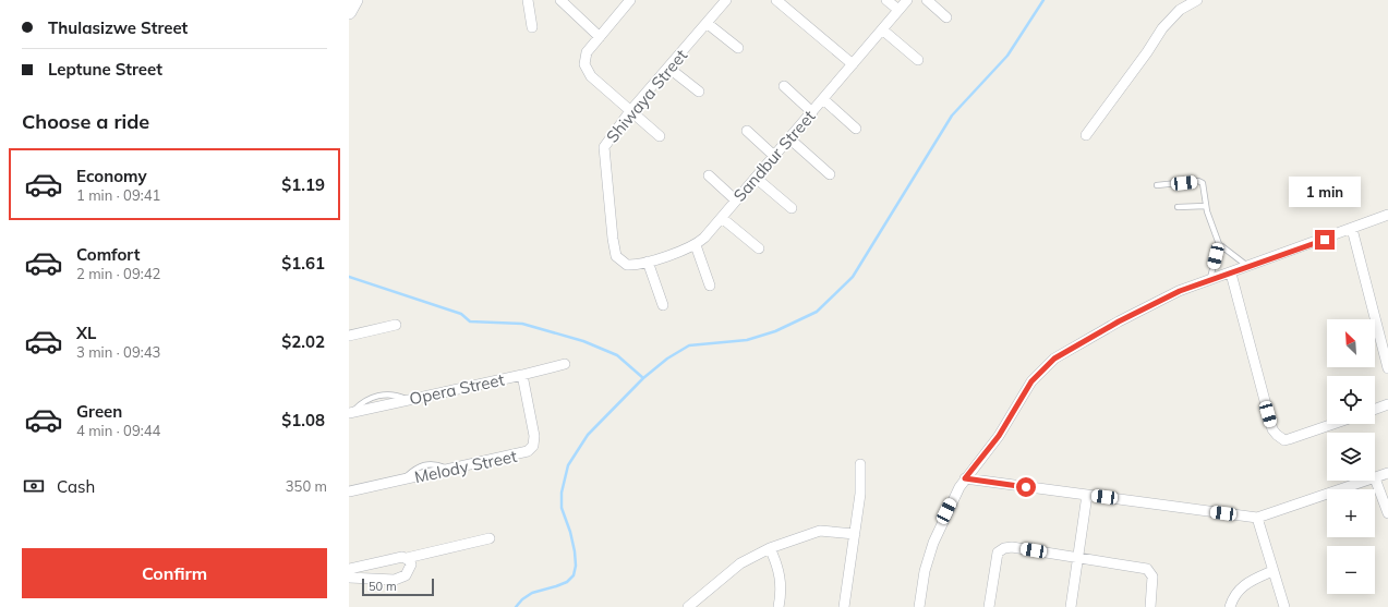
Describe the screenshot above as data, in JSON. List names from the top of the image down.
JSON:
{
  "streets": {
    "street": [
      "Shiwaya Street",
      "Sandbur Street",
      "Opera Street",
      "Melody Street"
    ]
  },
  "crossings": [
    ["Shiwaya Street", "Sandbur Street"],
    ["Opera Street", "Melody Street"]
  ],
  "scale_bar": "50 m",
  "north": "top left",
  "page": {
    "banner": ["Thulasizwe Street", "Leptune Street"],
    "heading": "Choose a ride",
    "list": [
      {
        "name": "Economy",
        "note": "1 min · 09:41",
        "value": "$1.19"
      },
      {
        "name": "Comfort",
        "note": "2 min · 09:42",
        "value": "$1.61"
      },
      {
        "name": "XL",
        "note": "3 min · 09:43",
        "value": "$2.02"
      },
      {
        "name": "Green",
        "note": "4 min · 09:44",
        "value": "$1.08"
      }
    ],
    "bubble": "1 min",
    "map_buttons": ["+", "−"],
    "pay": ["Cash", "350 m"],
    "buttons": "Confirm",
    "scale": "50 m"
  }
}
